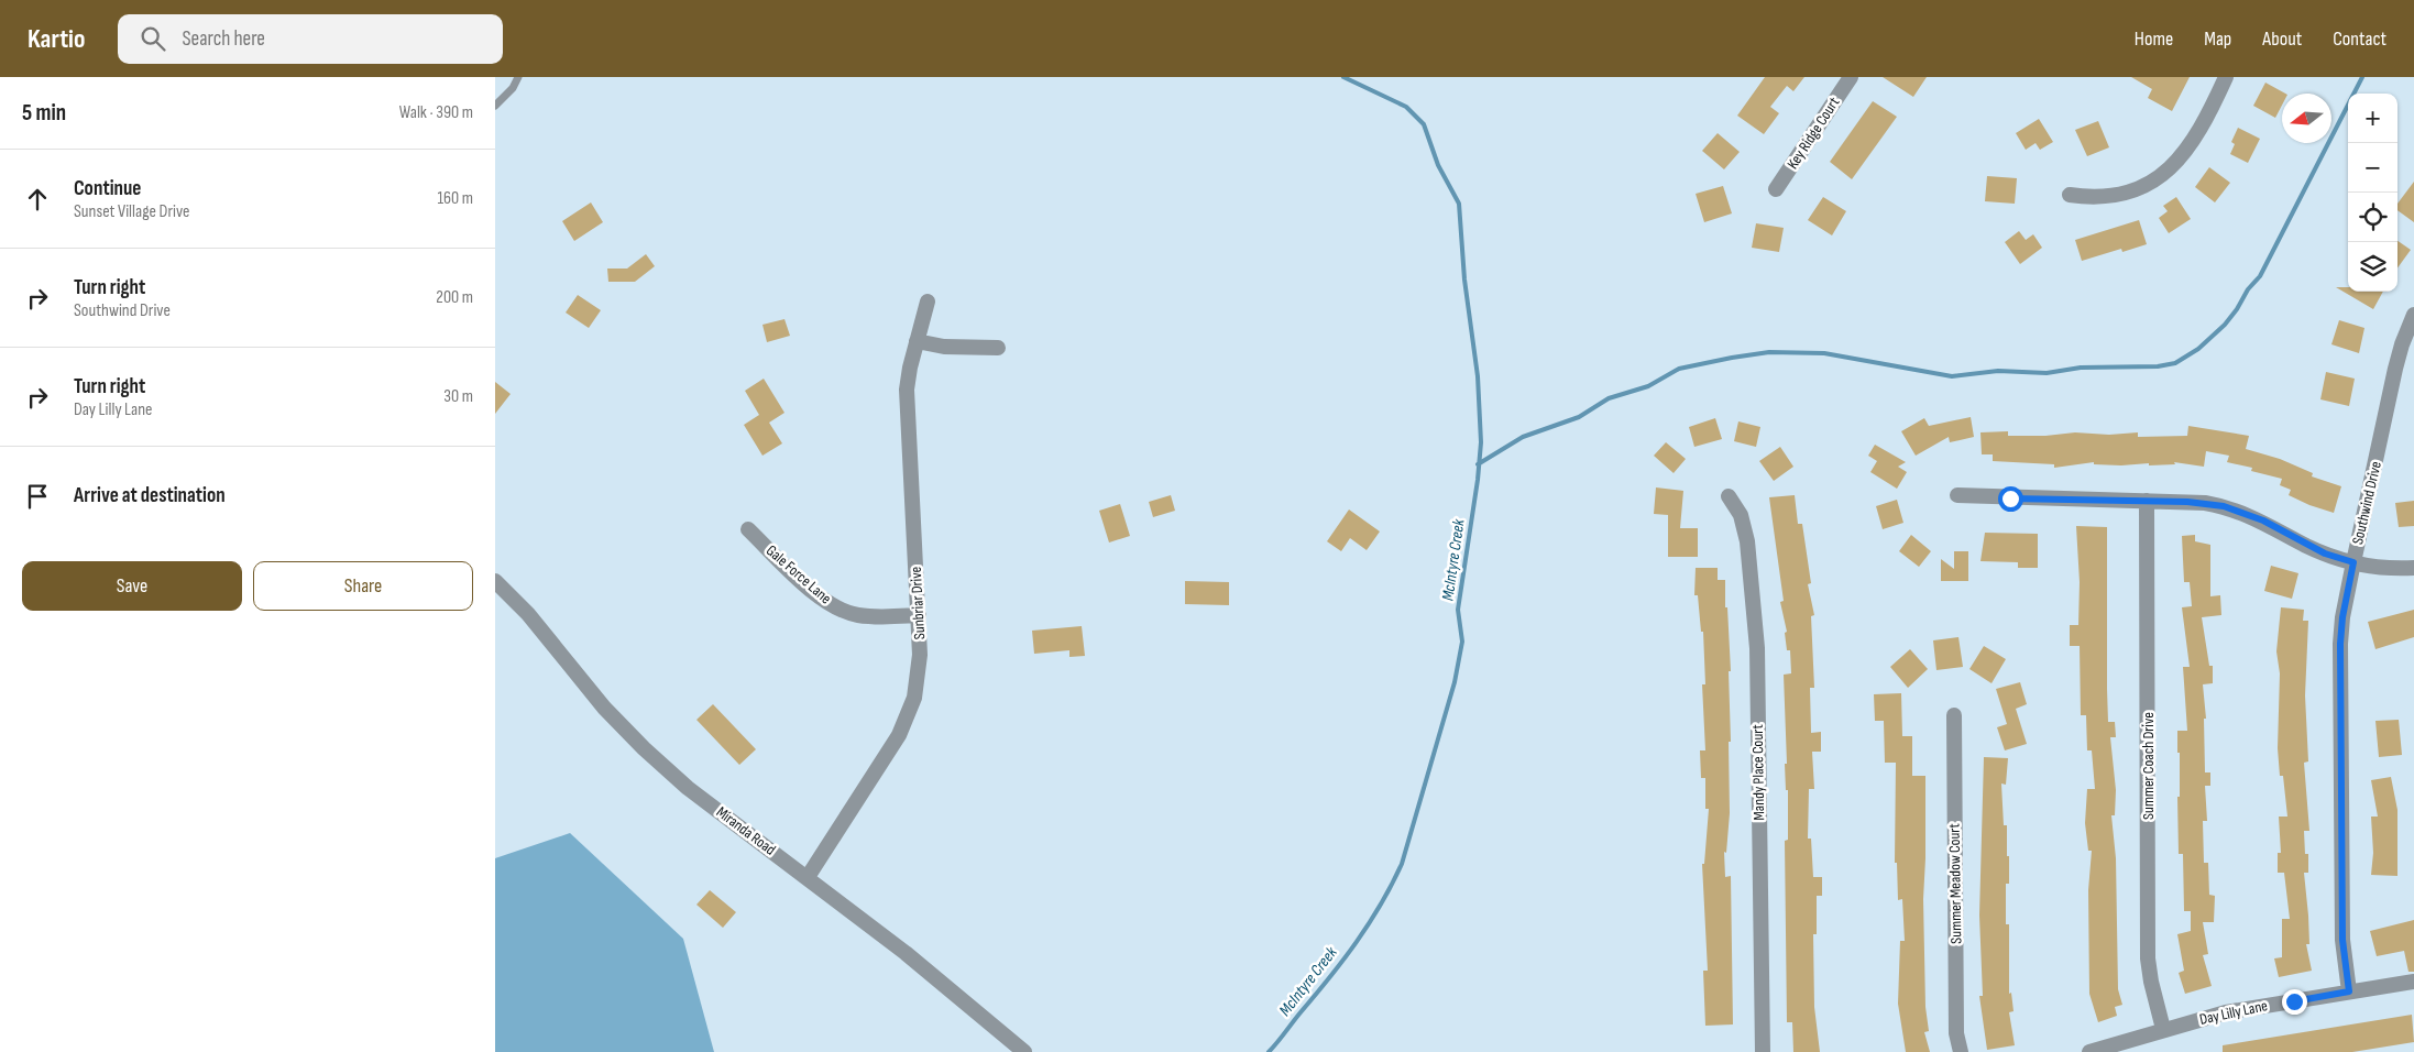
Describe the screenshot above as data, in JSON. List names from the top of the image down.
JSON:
{
  "streets": {
    "street": [
      "Key Ridge Court",
      "Southwind Drive",
      "Gale Force Lane",
      "Sunbriar Drive",
      "Summer Coach Drive",
      "Mandy Place Court",
      "Miranda Road",
      "Summer Meadow Court",
      "Day Lilly Lane"
    ]
  },
  "crossings": [
    ["Southwind Drive", "Day Lilly Lane"],
    ["Gale Force Lane", "Sunbriar Drive"],
    ["Sunbriar Drive", "Miranda Road"],
    ["Summer Coach Drive", "Day Lilly Lane"]
  ],
  "water": ["McIntyre Creek"],
  "north": "left",
  "page": {
    "header": "Kartio",
    "search": "Search here",
    "nav": [
      "Home",
      "Map",
      "About",
      "Contact"
    ],
    "heading": ["5 min", "Walk · 390 m"],
    "map_buttons": ["+", "−"],
    "list": [
      ["Continue", "Sunset Village Drive", "160 m"],
      ["Turn right", "Southwind Drive", "200 m"],
      ["Turn right", "Day Lilly Lane", "30 m"],
      "Arrive at destination"
    ],
    "buttons": ["Save", "Share"]
  }
}
